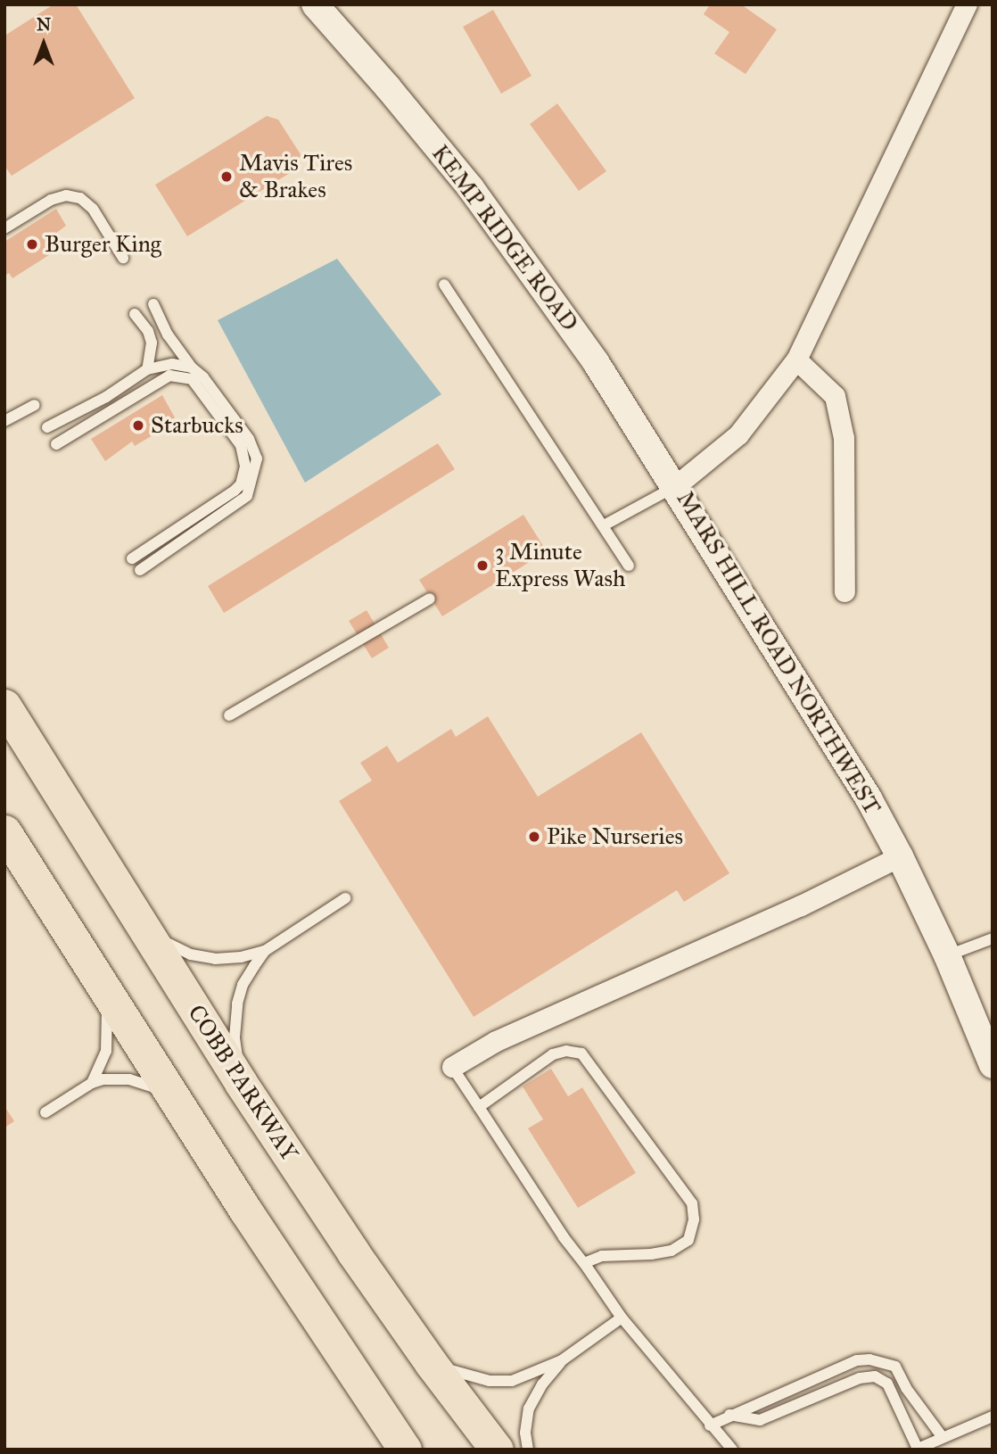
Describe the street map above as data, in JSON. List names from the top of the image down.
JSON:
{
  "streets": {
    "main road": ["COBB PARKWAY"],
    "street": ["KEMP RIDGE ROAD", "MARS HILL ROAD NORTHWEST"]
  },
  "crossings": [
    ["KEMP RIDGE ROAD", "MARS HILL ROAD NORTHWEST"]
  ],
  "places": [
    "Mavis Tires & Brakes",
    "Burger King",
    "Starbucks",
    "3 Minute Express Wash",
    "Pike Nurseries"
  ],
  "north": "top"
}
